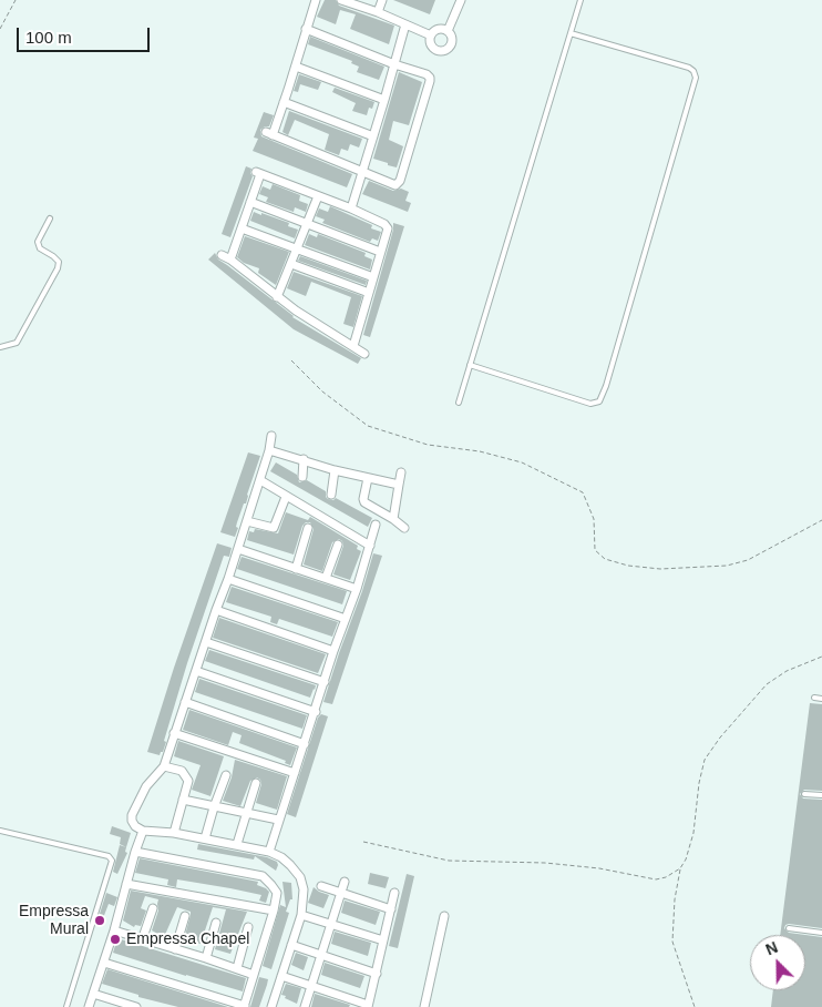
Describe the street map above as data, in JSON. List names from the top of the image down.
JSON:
{
  "places": ["Empressa Mural", "Empressa Chapel"],
  "scale_bar": "100 m",
  "north": "top left"
}
